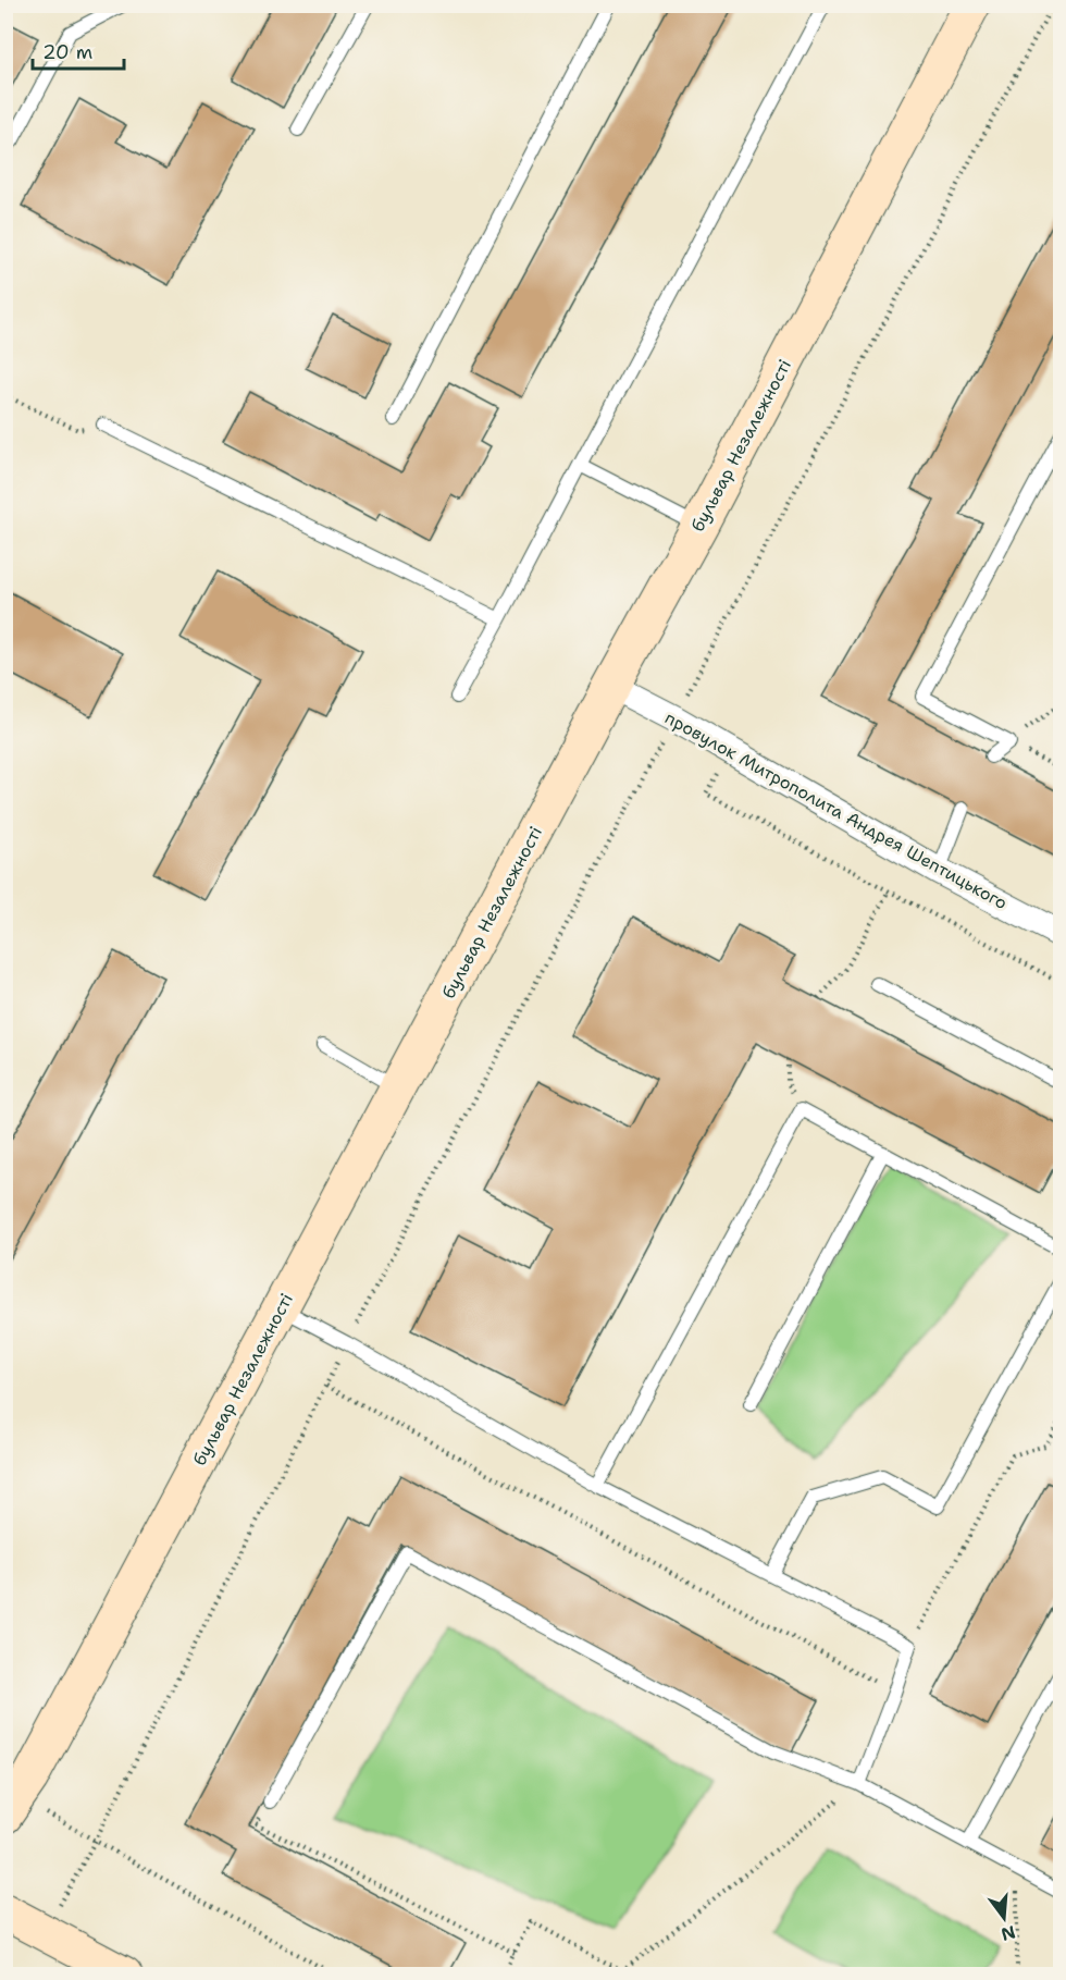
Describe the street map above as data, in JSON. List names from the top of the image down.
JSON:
{
  "streets": {
    "main road": ["бульвар Незалежності"],
    "street": ["провулок Митрополита Андрея Шептицького"]
  },
  "crossings": [
    ["бульвар Незалежності", "провулок Митрополита Андрея Шептицького"]
  ],
  "scale_bar": "20 m",
  "north": "bottom"
}
